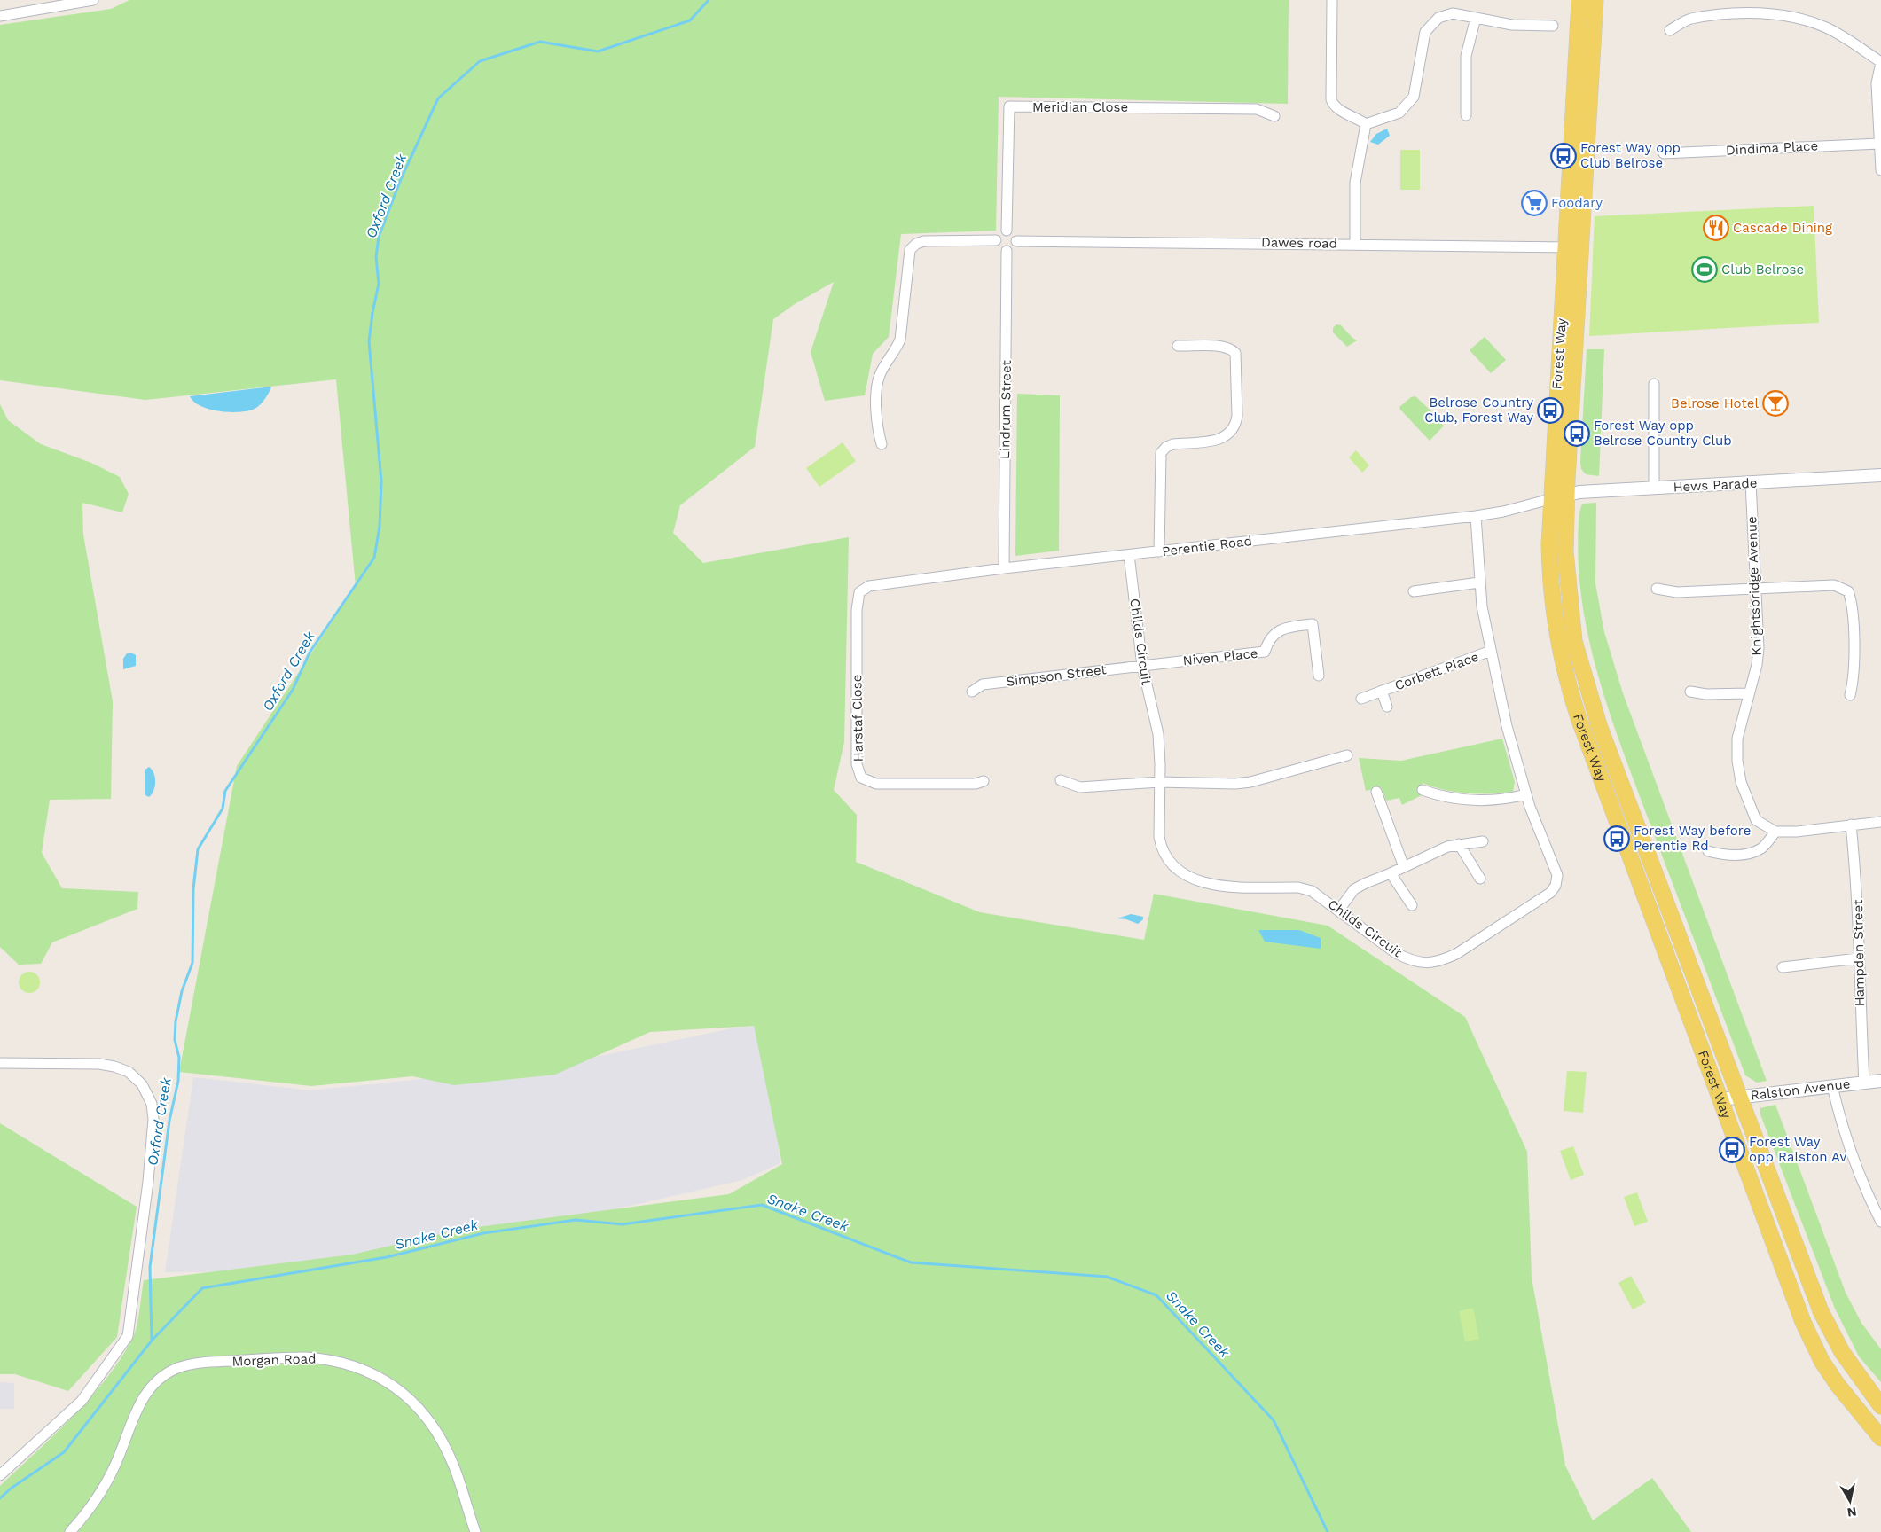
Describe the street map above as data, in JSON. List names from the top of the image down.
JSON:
{
  "streets": {
    "main road": ["Forest Way"],
    "street": [
      "Meridian Close",
      "Dindima Place",
      "Dawes road",
      "Lindrum Street",
      "Hews Parade",
      "Perentie Road",
      "Knightsbridge Avenue",
      "Childs Circuit",
      "Niven Place",
      "Corbett Place",
      "Simpson Street",
      "Harstaf Close",
      "Hampden Street",
      "Ralston Avenue",
      "Morgan Road"
    ]
  },
  "crossings": [
    ["Meridian Close", "Dawes road"],
    ["Meridian Close", "Lindrum Street"],
    ["Dawes road", "Forest Way"],
    ["Dawes road", "Lindrum Street"],
    ["Forest Way", "Hews Parade"],
    ["Forest Way", "Perentie Road"],
    ["Forest Way", "Ralston Avenue"],
    ["Lindrum Street", "Perentie Road"],
    ["Hews Parade", "Perentie Road"],
    ["Hews Parade", "Knightsbridge Avenue"],
    ["Perentie Road", "Childs Circuit"],
    ["Perentie Road", "Harstaf Close"],
    ["Childs Circuit", "Niven Place"],
    ["Childs Circuit", "Corbett Place"],
    ["Childs Circuit", "Simpson Street"],
    ["Niven Place", "Simpson Street"],
    ["Hampden Street", "Ralston Avenue"]
  ],
  "water": ["Oxford Creek", "Snake Creek"],
  "places": {
    "bus stop": [
      "Forest Way opp Club Belrose",
      "Belrose Country Club, Forest Way",
      "Forest Way opp Belrose Country Club",
      "Forest Way before Perentie Rd",
      "Forest Way opp Ralston Av"
    ],
    "supermarket": ["Foodary"],
    "restaurant": ["Cascade Dining"],
    "sports": ["Club Belrose"],
    "bar": ["Belrose Hotel"]
  },
  "north": "bottom"
}
